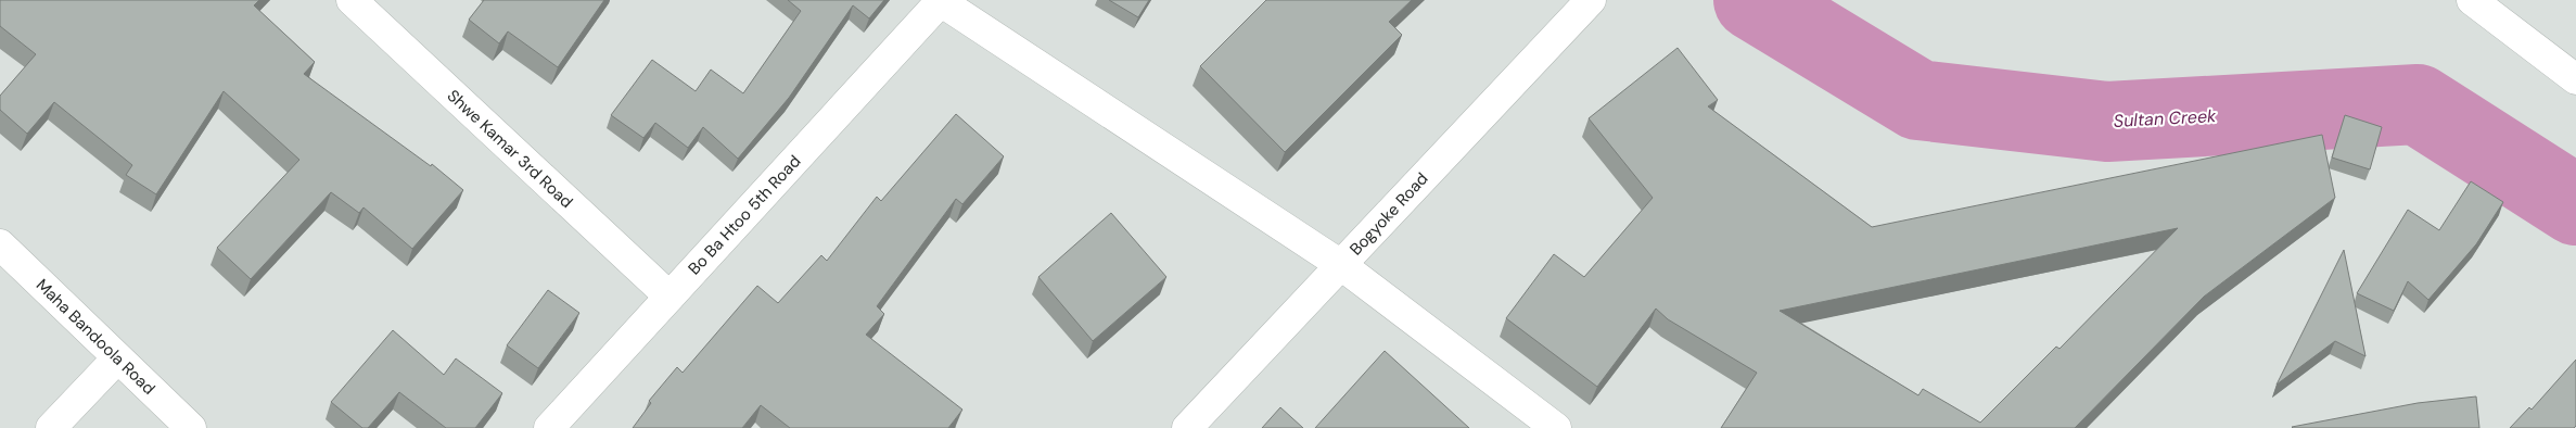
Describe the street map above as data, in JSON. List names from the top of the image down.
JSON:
{
  "streets": {
    "street": [
      "Shwe Kamar 3rd Road",
      "Bogyoke Road",
      "Bo Ba Htoo 5th Road",
      "Maha Bandoola Road"
    ]
  },
  "crossings": [
    ["Shwe Kamar 3rd Road", "Bo Ba Htoo 5th Road"]
  ],
  "water": ["Sultan Creek"]
}
